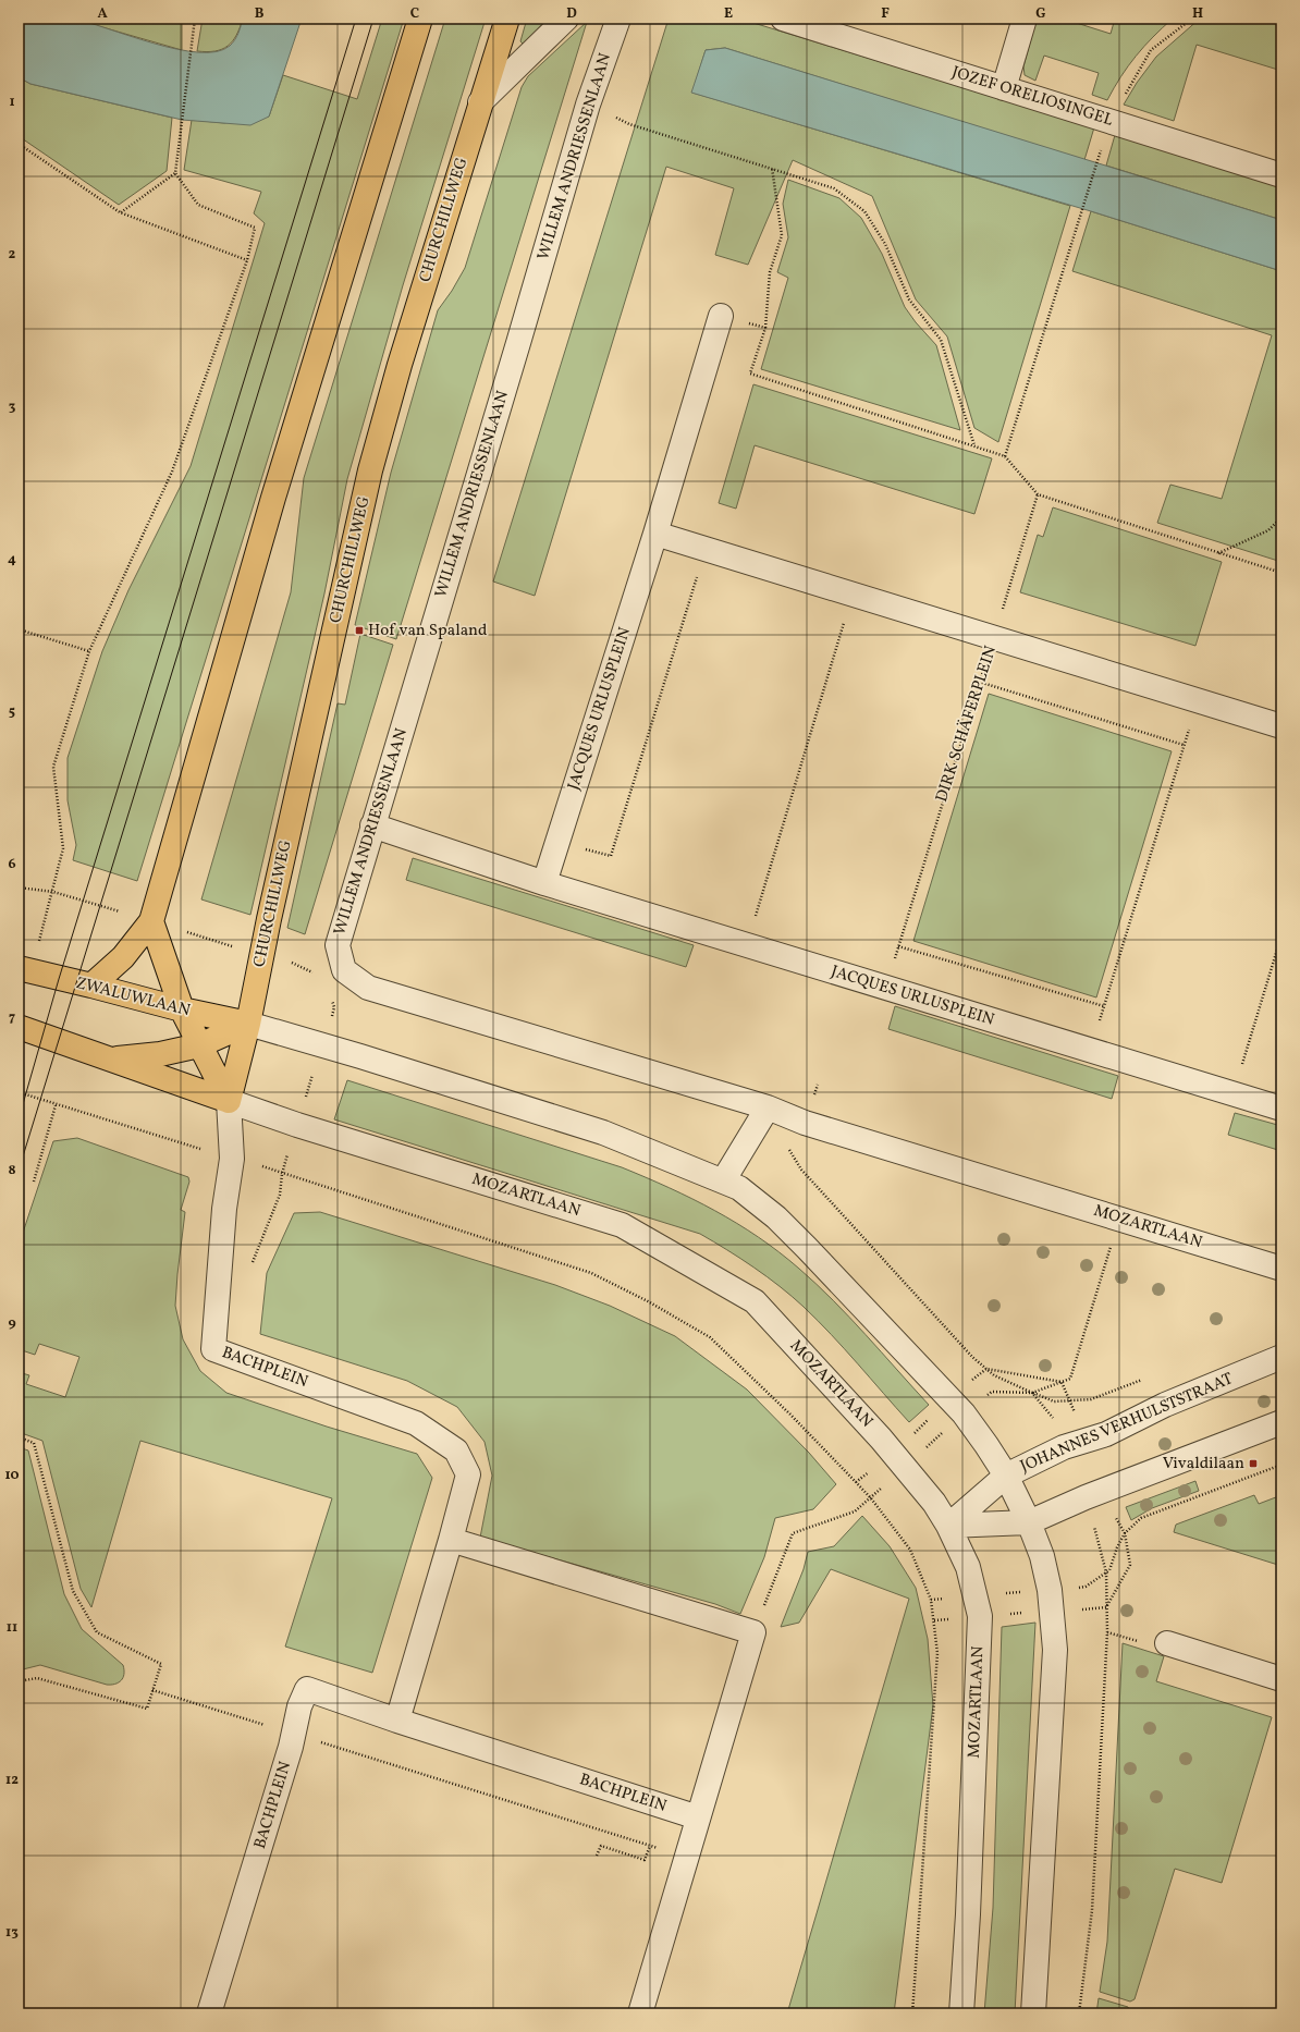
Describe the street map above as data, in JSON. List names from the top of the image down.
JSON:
{
  "streets": {
    "main road": ["CHURCHILLWEG", "ZWALUWLAAN"],
    "street": [
      "JOZEF ORELIOSINGEL",
      "WILLEM ANDRIESSENLAAN",
      "JACQUES URLUSPLEIN",
      "DIRK SCHÄFERPLEIN",
      "MOZARTLAAN",
      "BACHPLEIN",
      "JOHANNES VERHULSTSTRAAT"
    ]
  },
  "crossings": [
    ["WILLEM ANDRIESSENLAAN", "JACQUES URLUSPLEIN"],
    ["WILLEM ANDRIESSENLAAN", "MOZARTLAAN"],
    ["CHURCHILLWEG", "ZWALUWLAAN"],
    ["CHURCHILLWEG", "MOZARTLAAN"],
    ["CHURCHILLWEG", "BACHPLEIN"],
    ["JACQUES URLUSPLEIN", "DIRK SCHÄFERPLEIN"],
    ["MOZARTLAAN", "BACHPLEIN"],
    ["MOZARTLAAN", "JOHANNES VERHULSTSTRAAT"]
  ],
  "places": {
    "transit": ["Hof van Spaland", "Vivaldilaan"]
  },
  "grid": {
    "columns": [
      "A",
      "B",
      "C",
      "D",
      "E",
      "F",
      "G",
      "H"
    ],
    "rows": [
      "1",
      "2",
      "3",
      "4",
      "5",
      "6",
      "7",
      "8",
      "9",
      "10",
      "11",
      "12",
      "13"
    ]
  }
}
